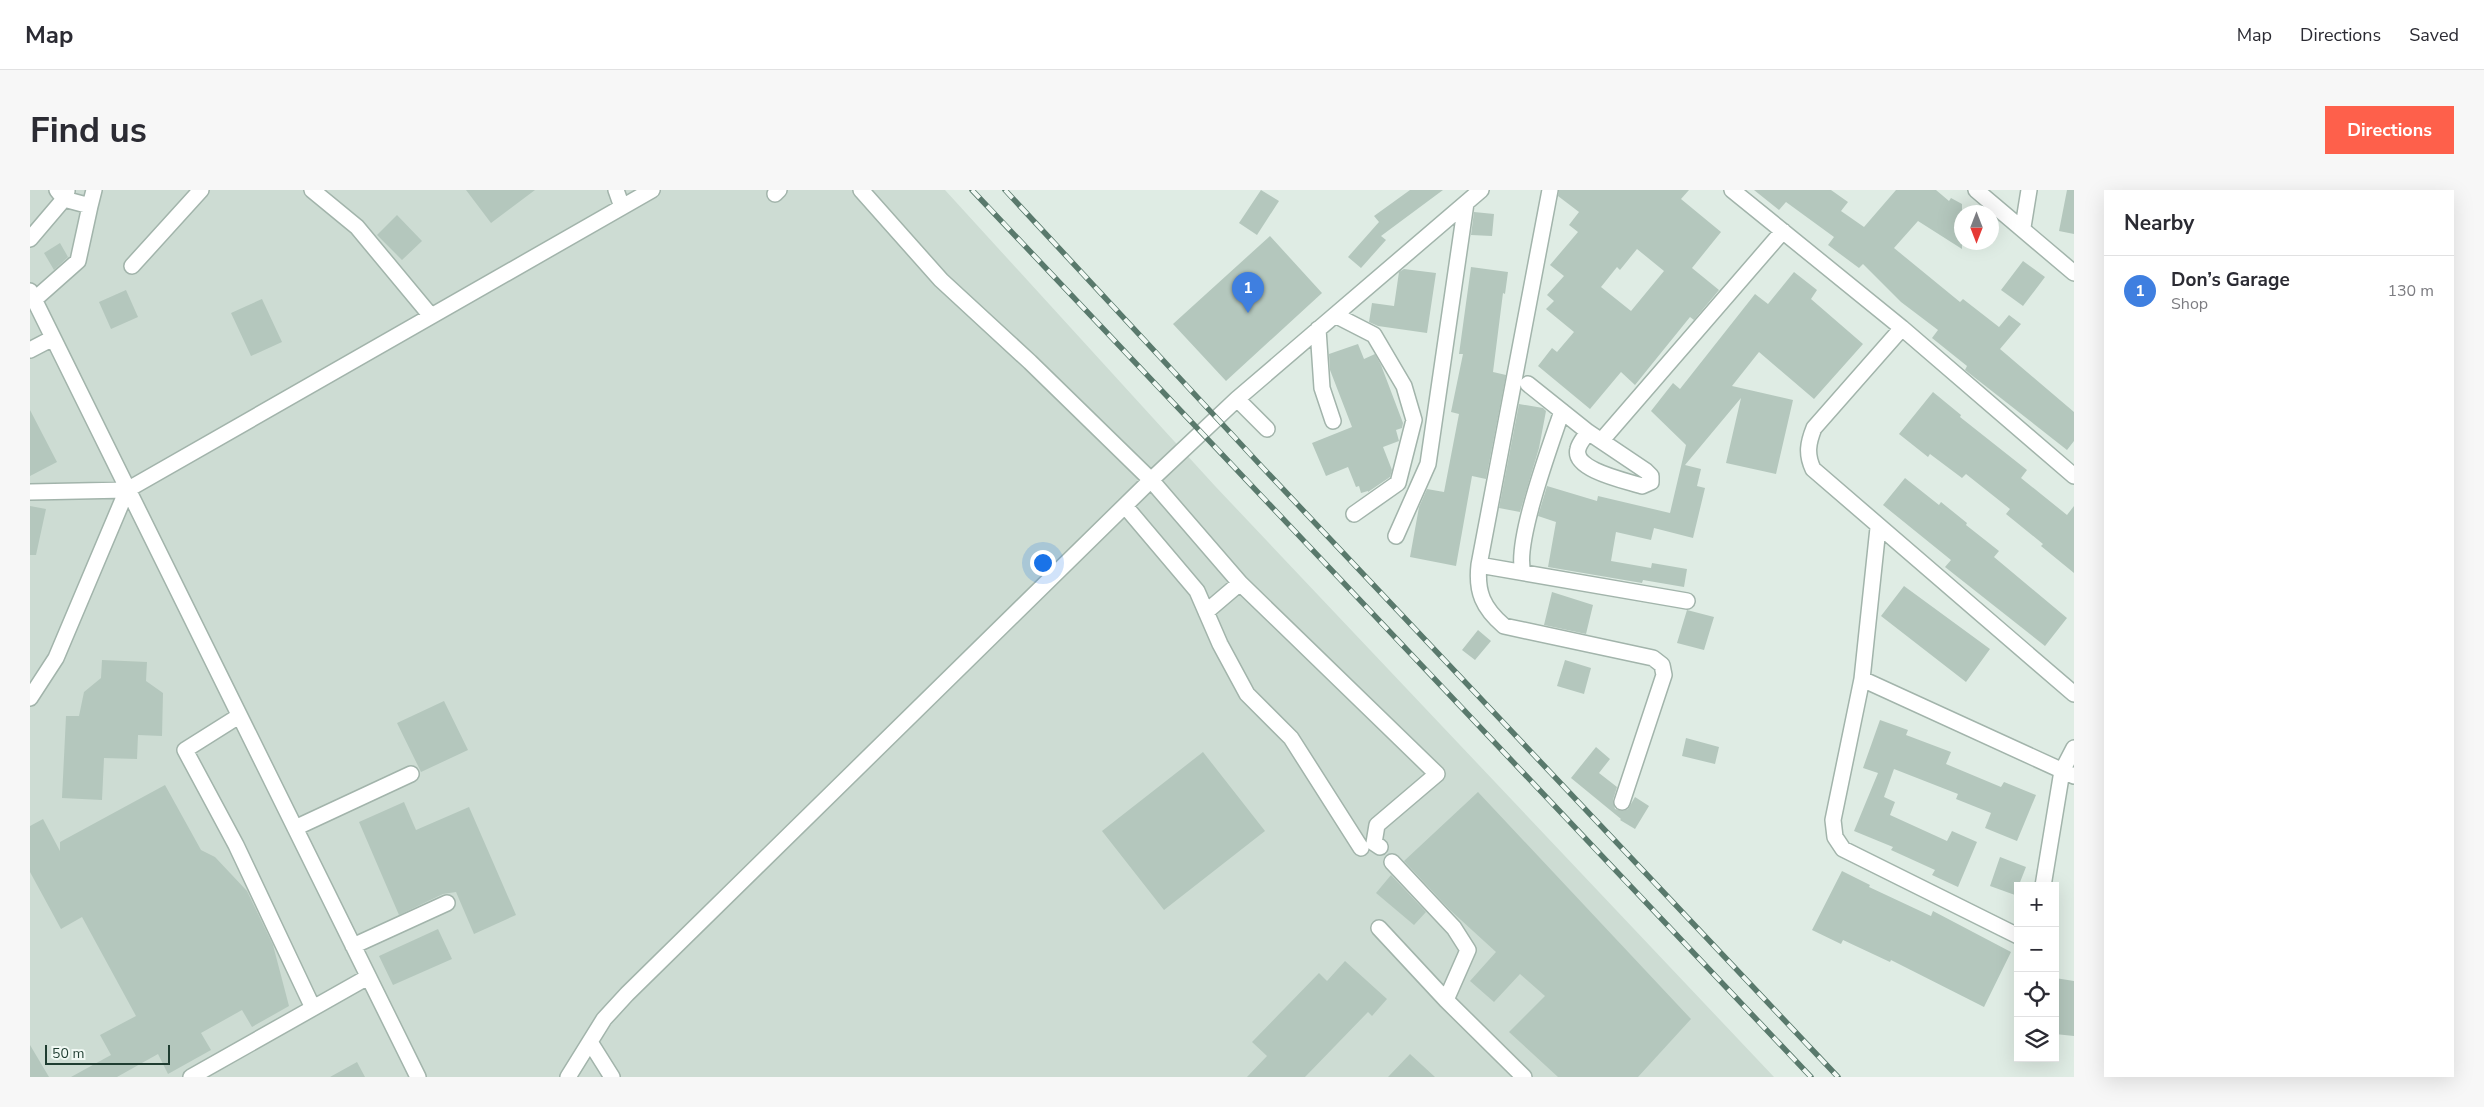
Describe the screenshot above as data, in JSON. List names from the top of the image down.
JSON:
{
  "scale_bar": "50 m",
  "north": "bottom",
  "page": {
    "header": "Map",
    "nav": ["Map", "Directions", "Saved"],
    "buttons": "Directions",
    "title": "Find us",
    "heading": "Nearby",
    "list": [
      {
        "mark": "1",
        "name": "Don’s Garage",
        "note": "Shop",
        "value": "130 m"
      }
    ],
    "pins": "1",
    "map_buttons": ["+", "−"],
    "scale": "50 m"
  }
}
